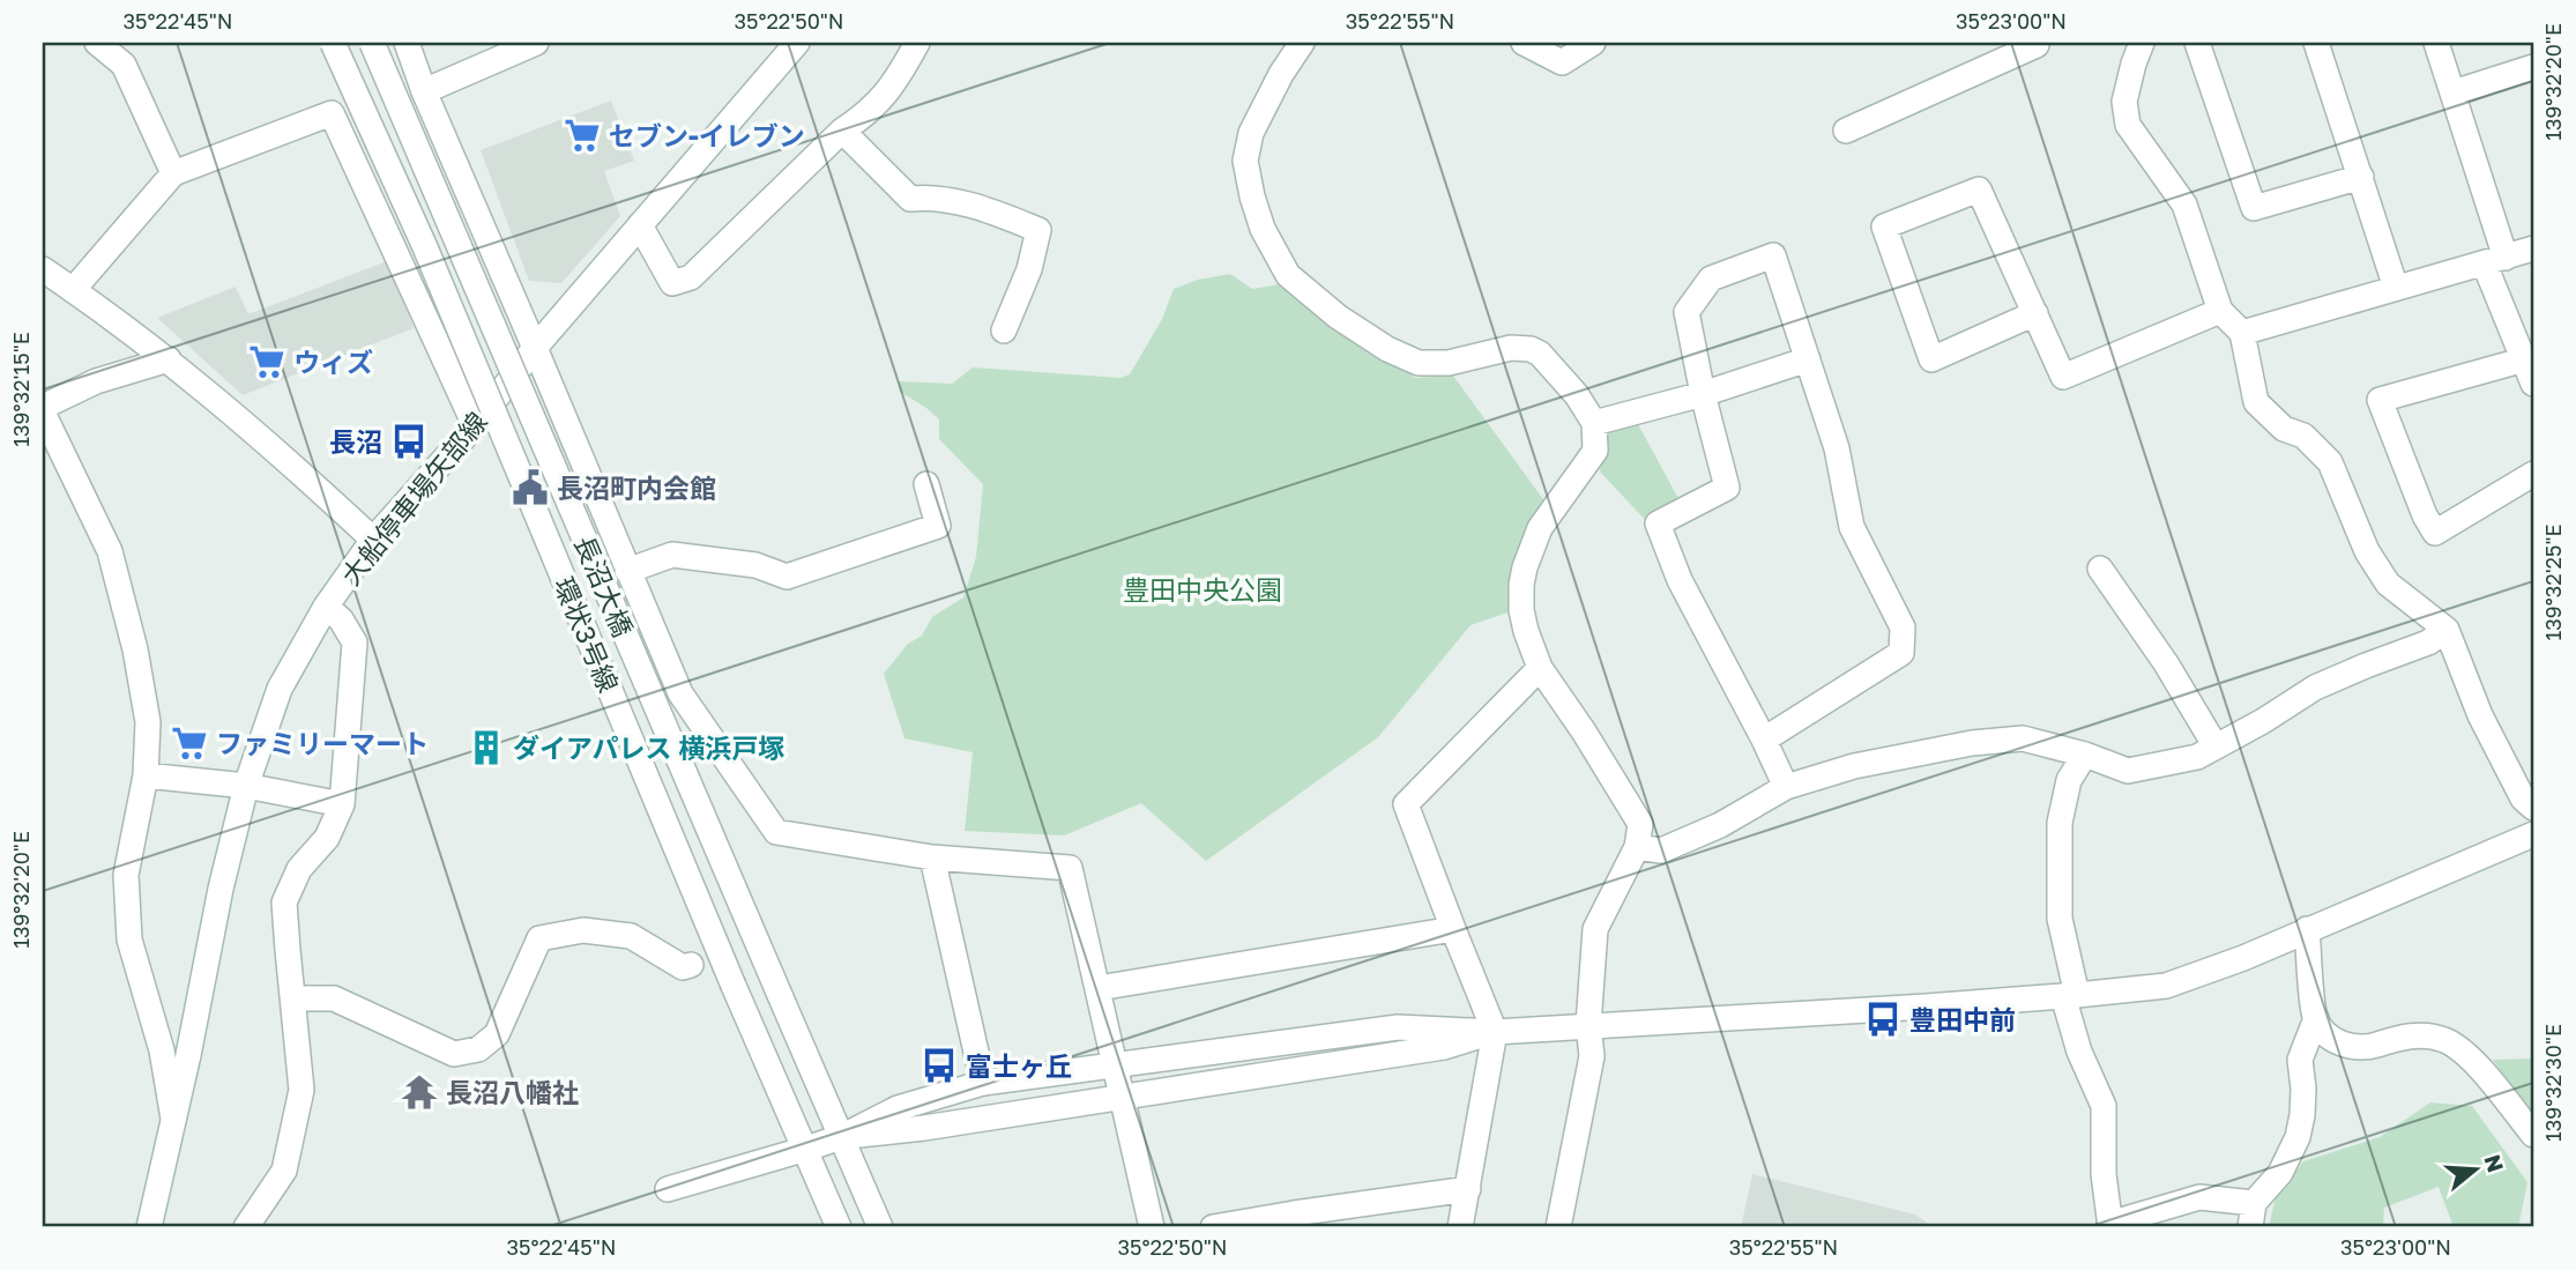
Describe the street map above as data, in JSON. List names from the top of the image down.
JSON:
{
  "streets": {
    "street": ["大船停車場矢部線", "長沼大橋", "環状3号線"]
  },
  "parks": ["豊田中央公園"],
  "places": {
    "supermarket": ["セブン-イレブン", "ウィズ", "ファミリーマート"],
    "bus stop": ["長沼", "豊田中前", "富士ヶ丘"],
    "public building": ["長沼町内会館"],
    "building": ["ダイアパレス 横浜戸塚"],
    "temple": ["長沼八幡社"]
  },
  "north": "right",
  "coordinates": [
    "35°22'45\"N",
    "35°22'50\"N",
    "35°22'55\"N",
    "35°23'00\"N",
    "139°32'20\"E",
    "139°32'15\"E",
    "139°32'25\"E",
    "139°32'30\"E"
  ]
}
